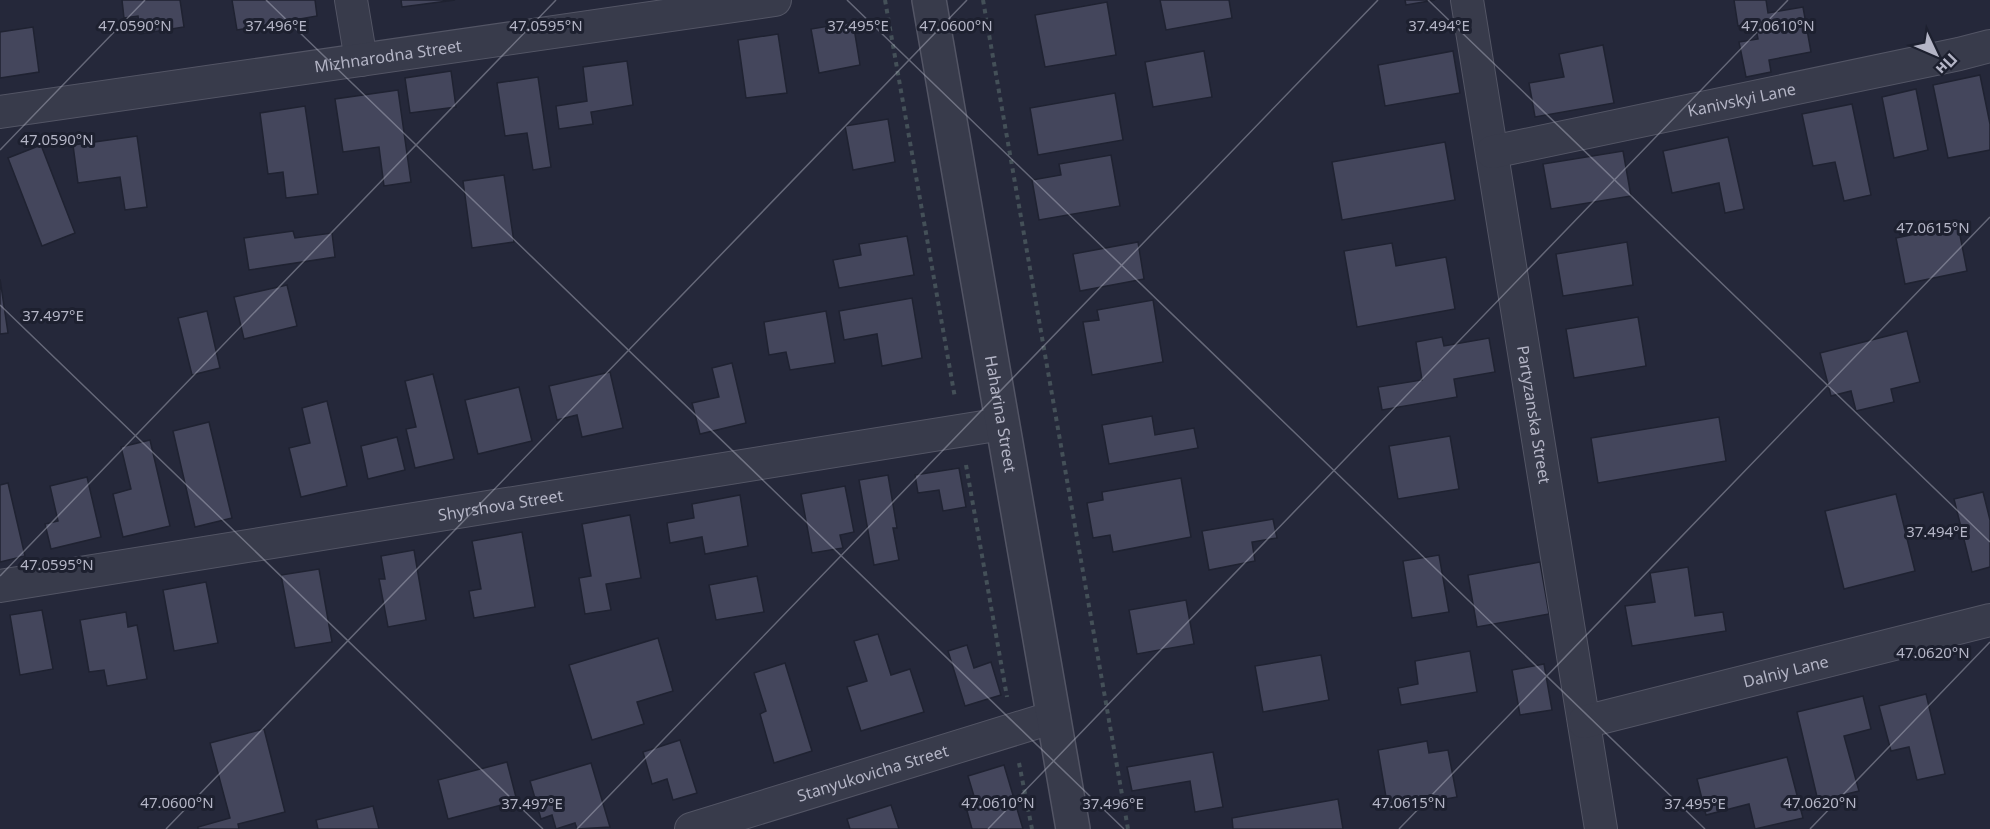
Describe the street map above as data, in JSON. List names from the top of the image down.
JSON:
{
  "streets": {
    "street": [
      "Mizhnarodna Street",
      "Kanivskyi Lane",
      "Haharina Street",
      "Partyzanska Street",
      "Shyrshova Street",
      "Dalniy Lane",
      "Stanyukovicha Street"
    ]
  },
  "crossings": [
    ["Kanivskyi Lane", "Partyzanska Street"],
    ["Haharina Street", "Shyrshova Street"],
    ["Haharina Street", "Stanyukovicha Street"],
    ["Partyzanska Street", "Dalniy Lane"]
  ],
  "north": "bottom right",
  "coordinates": [
    "37.496°E",
    "37.494°E",
    "37.495°E",
    "47.0590°N",
    "47.0595°N",
    "47.0600°N",
    "47.0610°N",
    "47.0615°N",
    "37.497°E",
    "47.0620°N"
  ]
}
